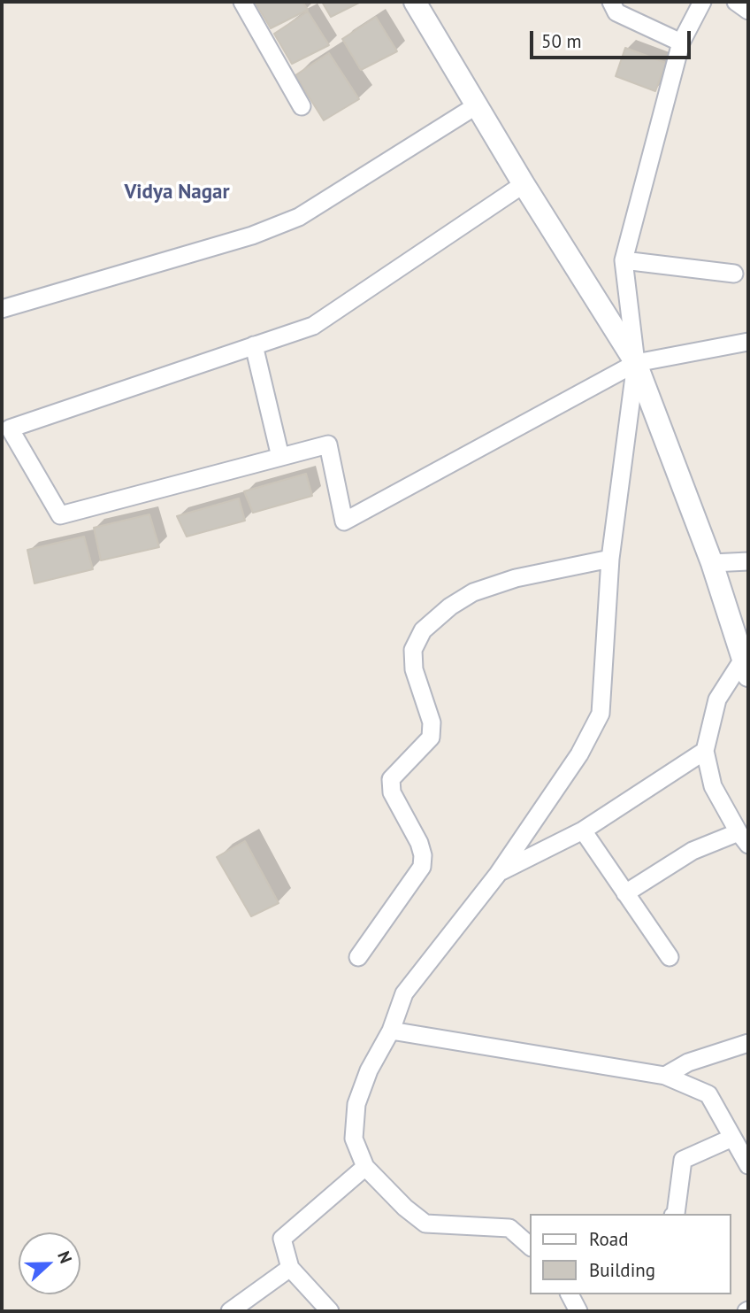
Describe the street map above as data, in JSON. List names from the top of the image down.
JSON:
{
  "districts": ["Vidya Nagar"],
  "legend": ["Road", "Building"],
  "scale_bar": "50 m",
  "north": "right"
}
